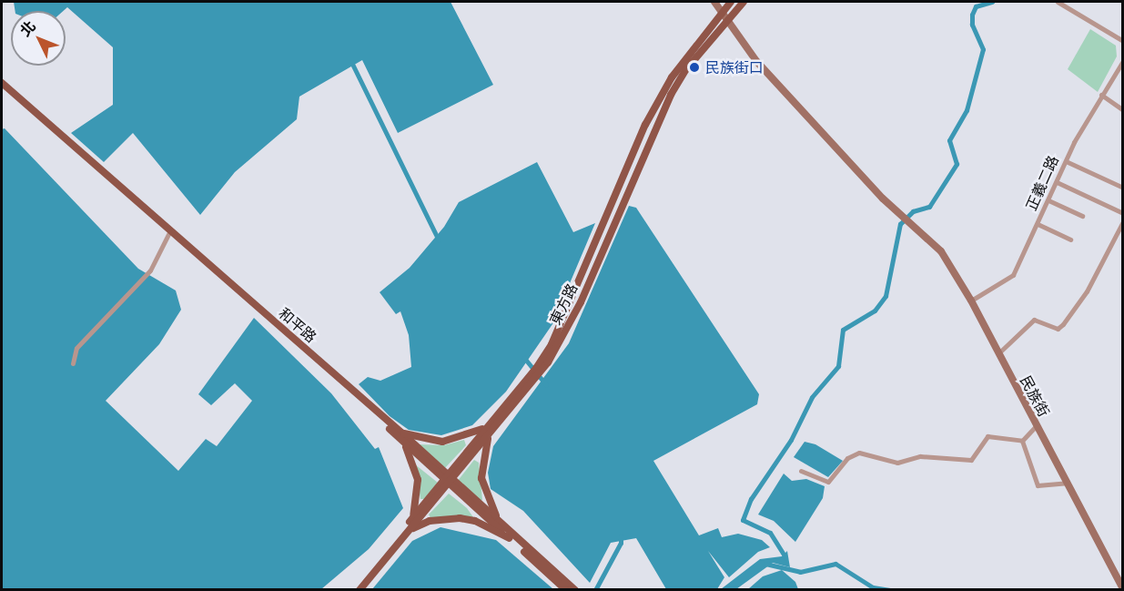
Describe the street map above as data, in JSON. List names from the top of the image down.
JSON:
{
  "streets": {
    "main road": ["東方路", "和平路"],
    "street": ["正義二路", "民族街"]
  },
  "crossings": [
    ["正義二路", "民族街"],
    ["東方路", "和平路"],
    ["東方路", "民族街"]
  ],
  "places": ["民族街口"],
  "north": "top left"
}
